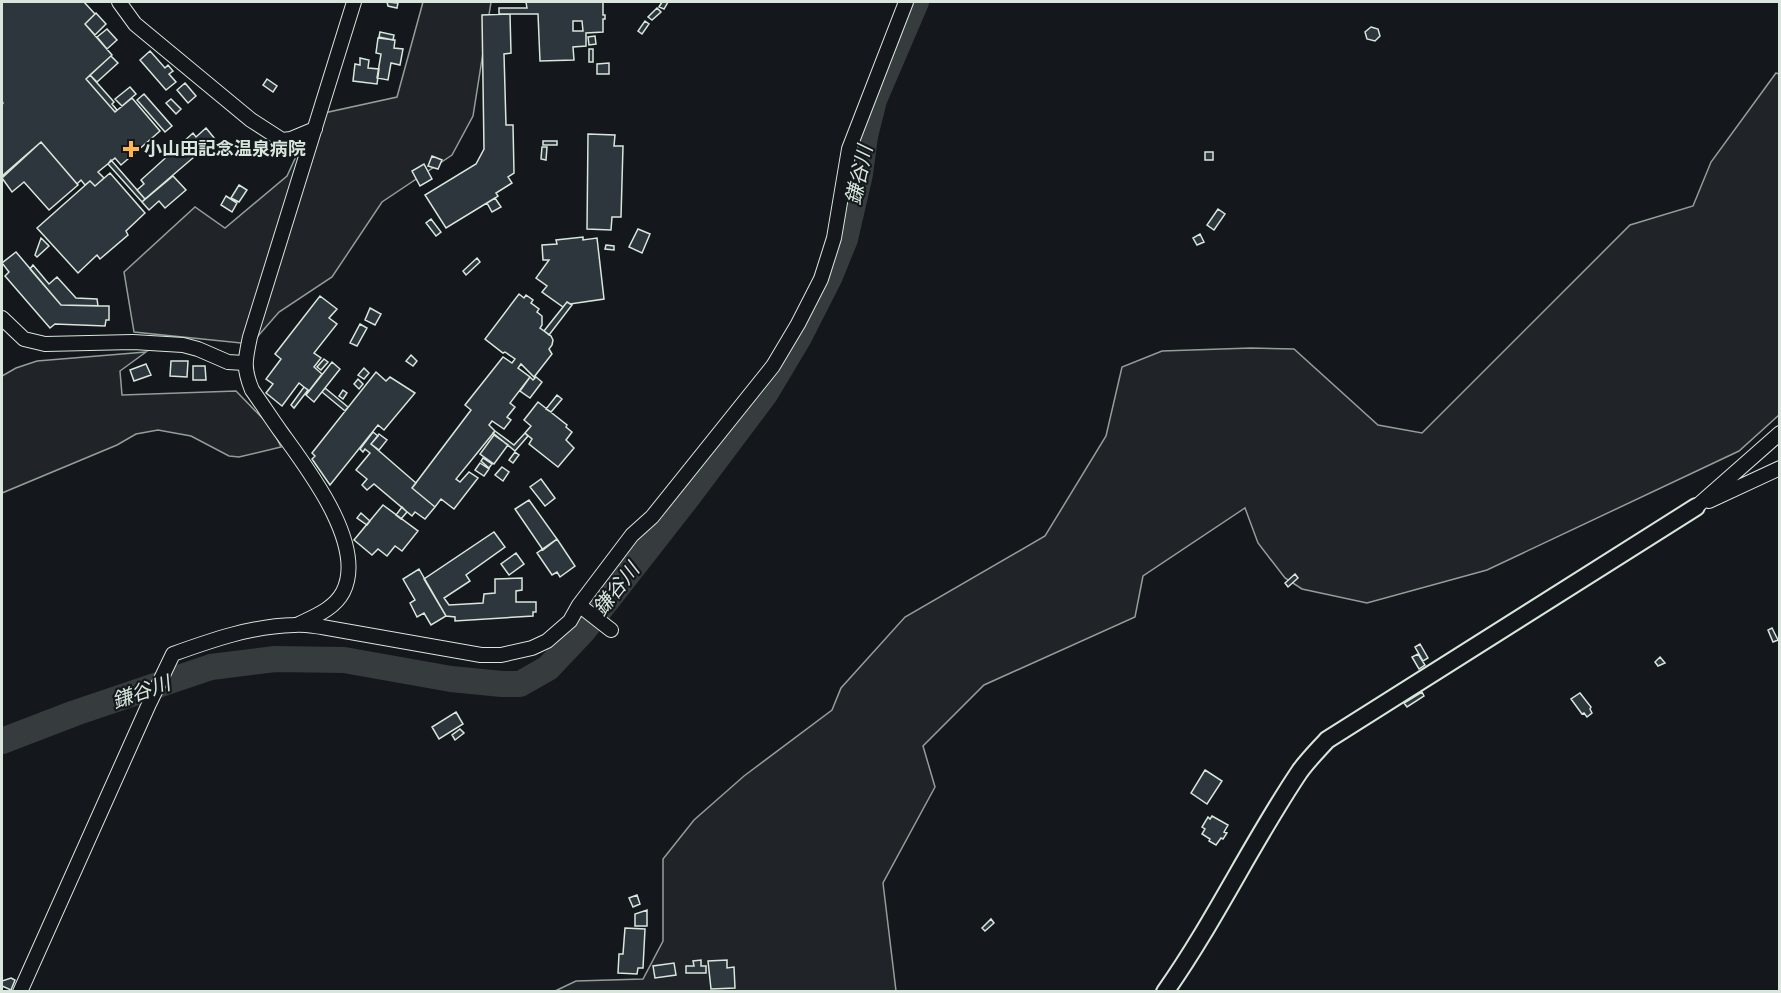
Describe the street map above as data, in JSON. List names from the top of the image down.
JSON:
{
  "water": ["鎌谷川"],
  "places": {
    "health": ["小山田記念温泉病院"]
  }
}
